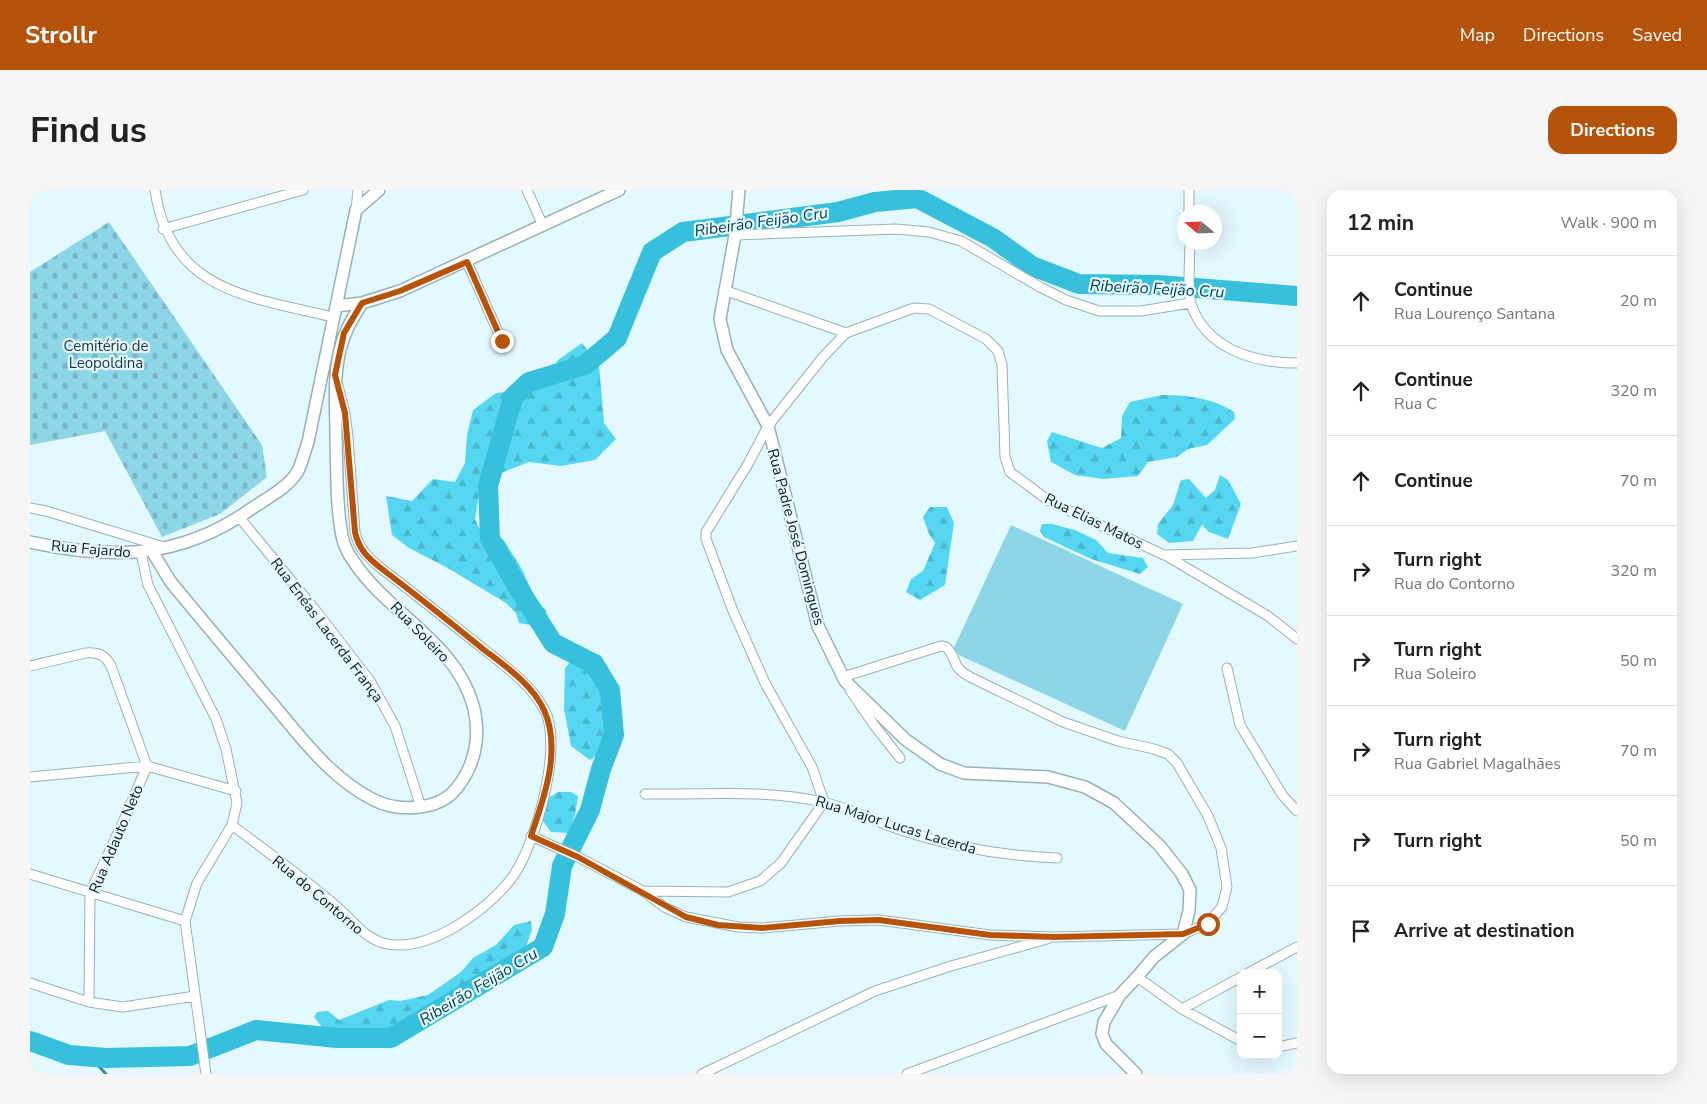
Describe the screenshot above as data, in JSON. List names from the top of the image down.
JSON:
{
  "streets": {
    "street": [
      "Rua Elias Matos",
      "Rua Padre José Domingues",
      "Rua Fajardo",
      "Rua Enéas Lacerda França",
      "Rua Soleiro",
      "Rua Major Lucas Lacerda",
      "Rua Adauto Neto",
      "Rua do Contorno"
    ]
  },
  "crossings": [
    ["Rua Elias Matos", "Rua Padre José Domingues"],
    ["Rua Elias Matos", "Rua Major Lucas Lacerda"],
    ["Rua Fajardo", "Rua Enéas Lacerda França"],
    ["Rua Fajardo", "Rua Soleiro"],
    ["Rua Enéas Lacerda França", "Rua Soleiro"],
    ["Rua Soleiro", "Rua do Contorno"]
  ],
  "water": ["Ribeirão Feijão Cru"],
  "parks": ["Cemitério de Leopoldina"],
  "north": "left",
  "page": {
    "header": "Strollr",
    "nav": ["Map", "Directions", "Saved"],
    "buttons": "Directions",
    "title": "Find us",
    "heading": ["12 min", "Walk · 900 m"],
    "list": [
      ["Continue", "Rua Lourenço Santana", "20 m"],
      ["Continue", "Rua C", "320 m"],
      ["Continue", "70 m"],
      ["Turn right", "Rua do Contorno", "320 m"],
      ["Turn right", "Rua Soleiro", "50 m"],
      ["Turn right", "Rua Gabriel Magalhães", "70 m"],
      ["Turn right", "50 m"],
      "Arrive at destination"
    ],
    "map_buttons": ["+", "−"]
  }
}
